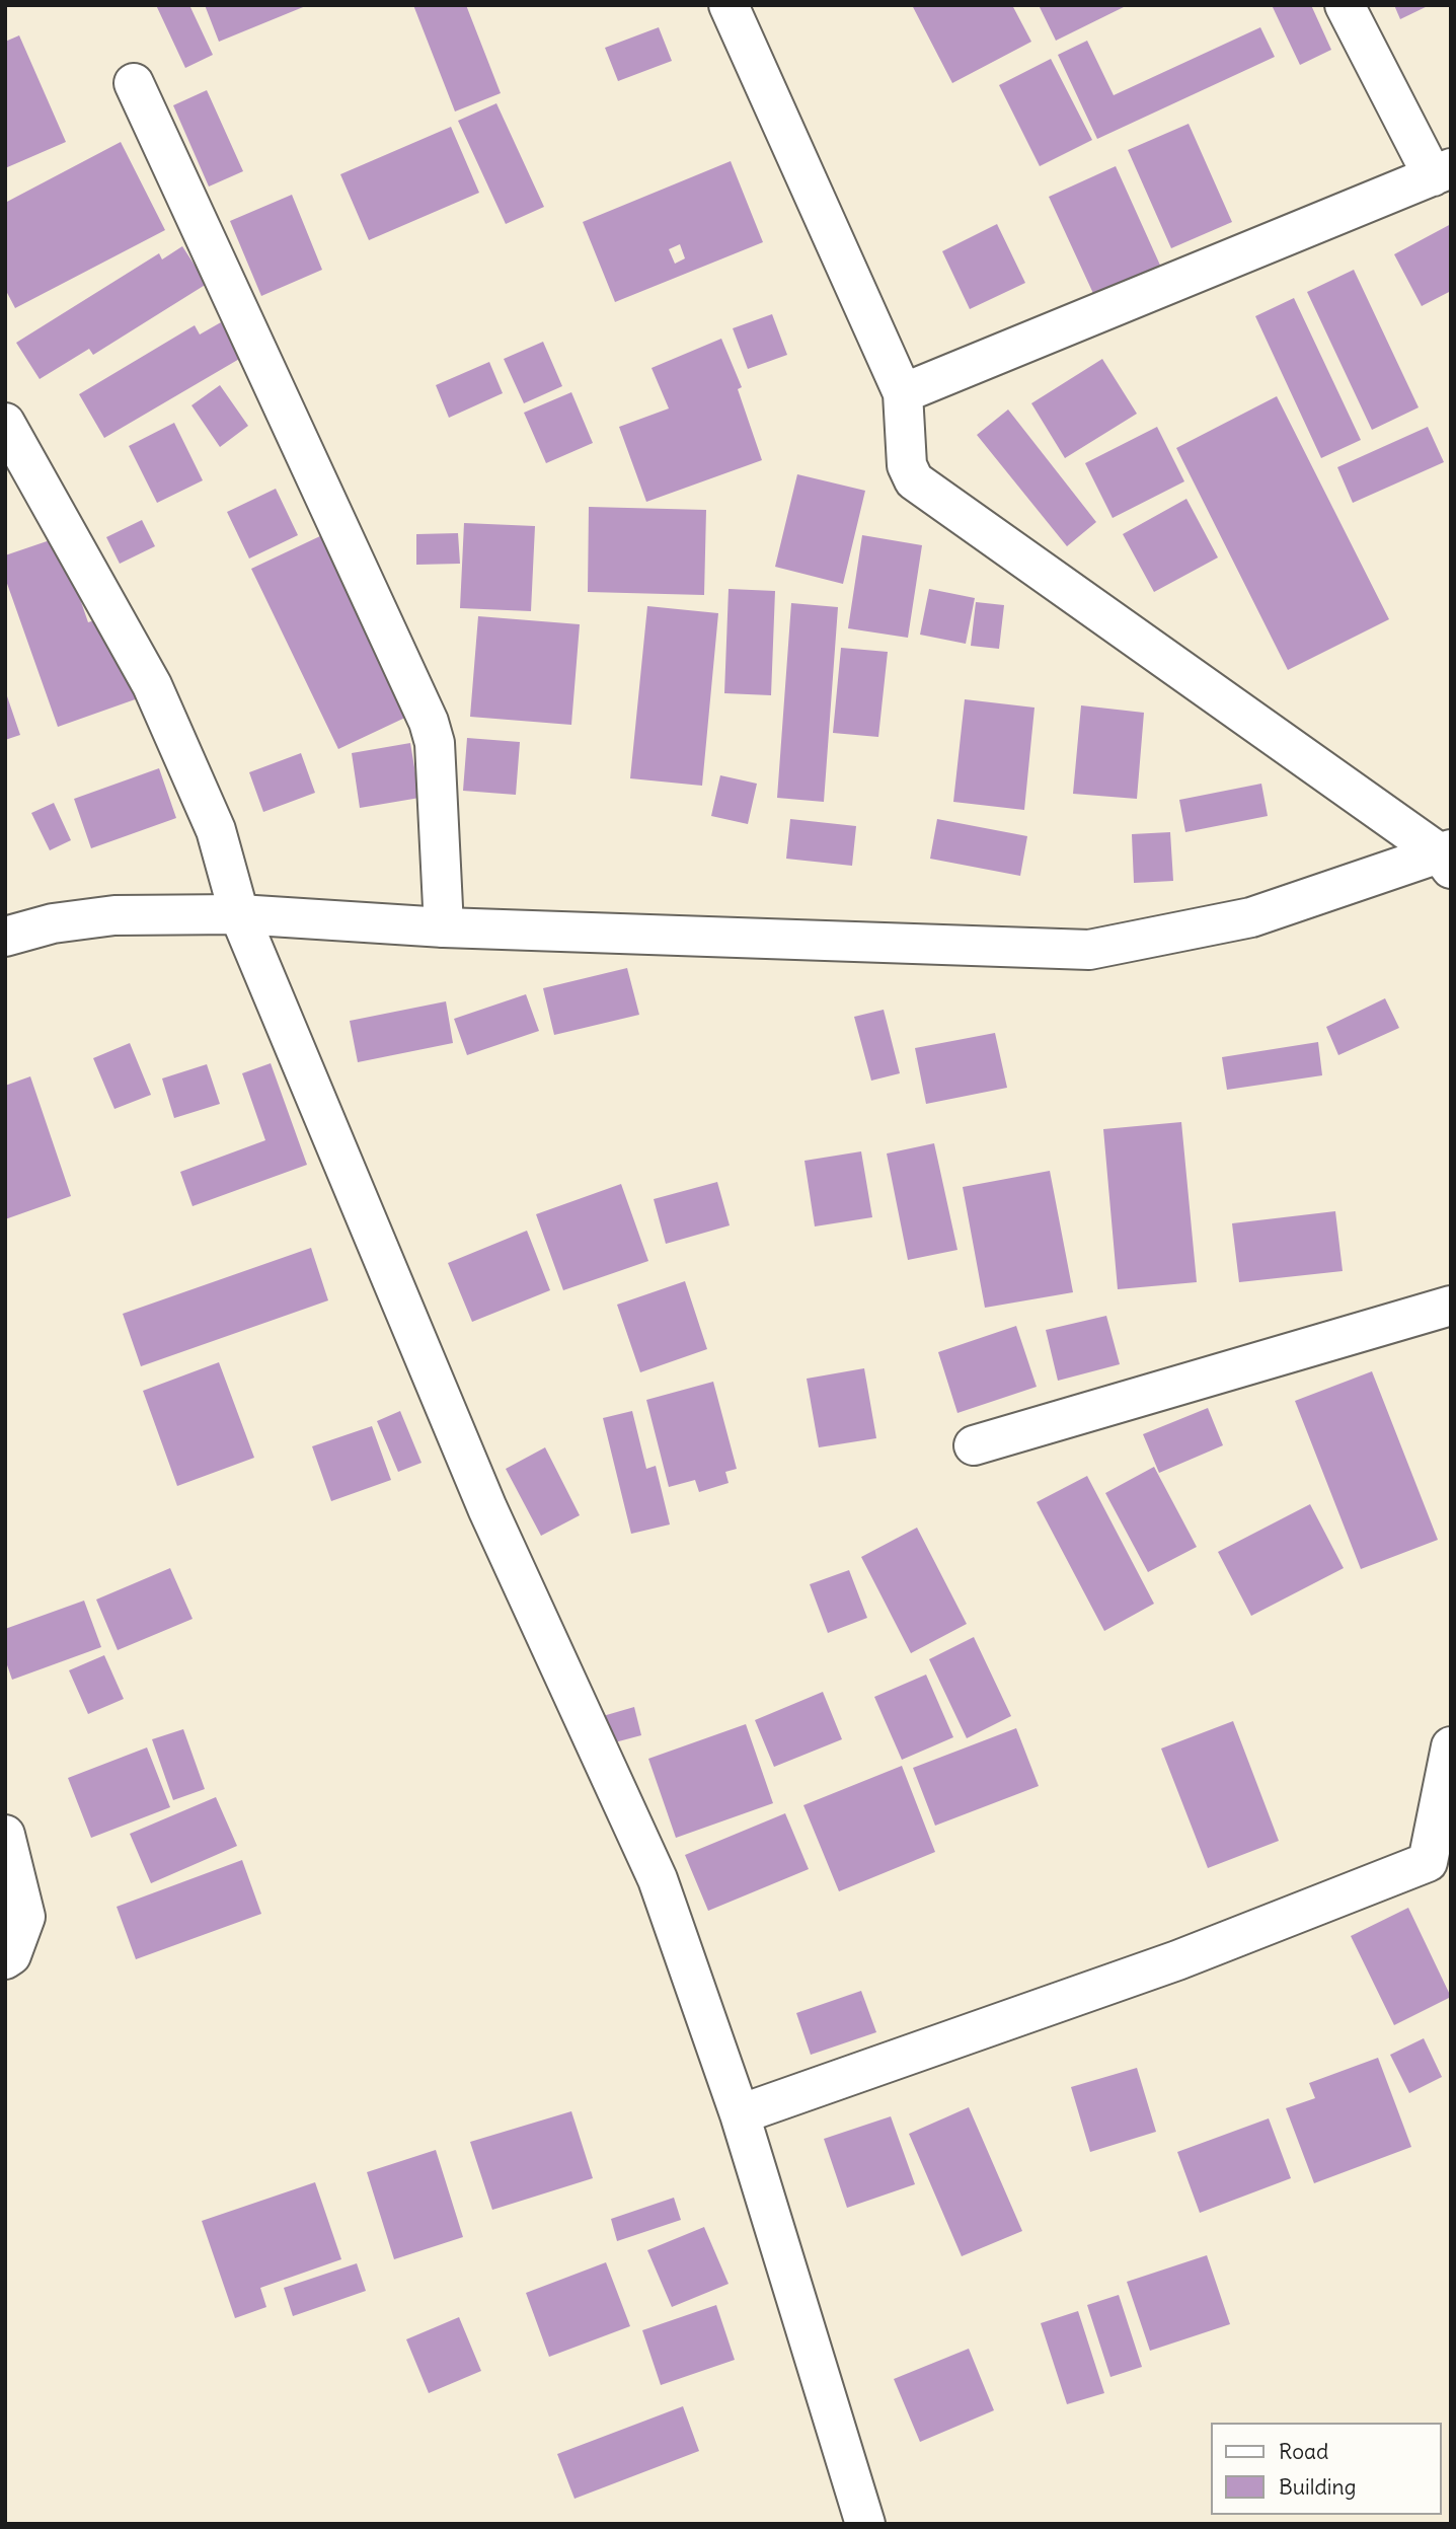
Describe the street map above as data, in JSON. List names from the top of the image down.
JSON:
{
  "legend": ["Road", "Building"]
}
